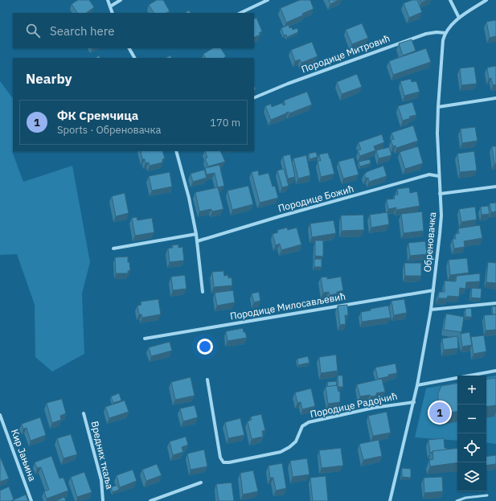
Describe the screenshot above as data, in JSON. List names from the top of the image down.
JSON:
{
  "streets": {
    "street": [
      "Породице Митровић",
      "Породице Божић",
      "Обреновачка",
      "Породице Милосављевић",
      "Породице Радојчић",
      "Кир Јањина",
      "Вредних ткаља"
    ]
  },
  "crossings": [
    ["Породице Митровић", "Обреновачка"],
    ["Породице Божић", "Обреновачка"],
    ["Обреновачка", "Породице Милосављевић"],
    ["Обреновачка", "Породице Радојчић"]
  ],
  "page": {
    "search": "Search here",
    "heading": "Nearby",
    "list": [
      {
        "mark": "1",
        "name": "ФК Сремчица",
        "note": "Sports · Обреновачка",
        "value": "170 m"
      }
    ],
    "map_buttons": ["+", "−"],
    "pins": "1"
  }
}
